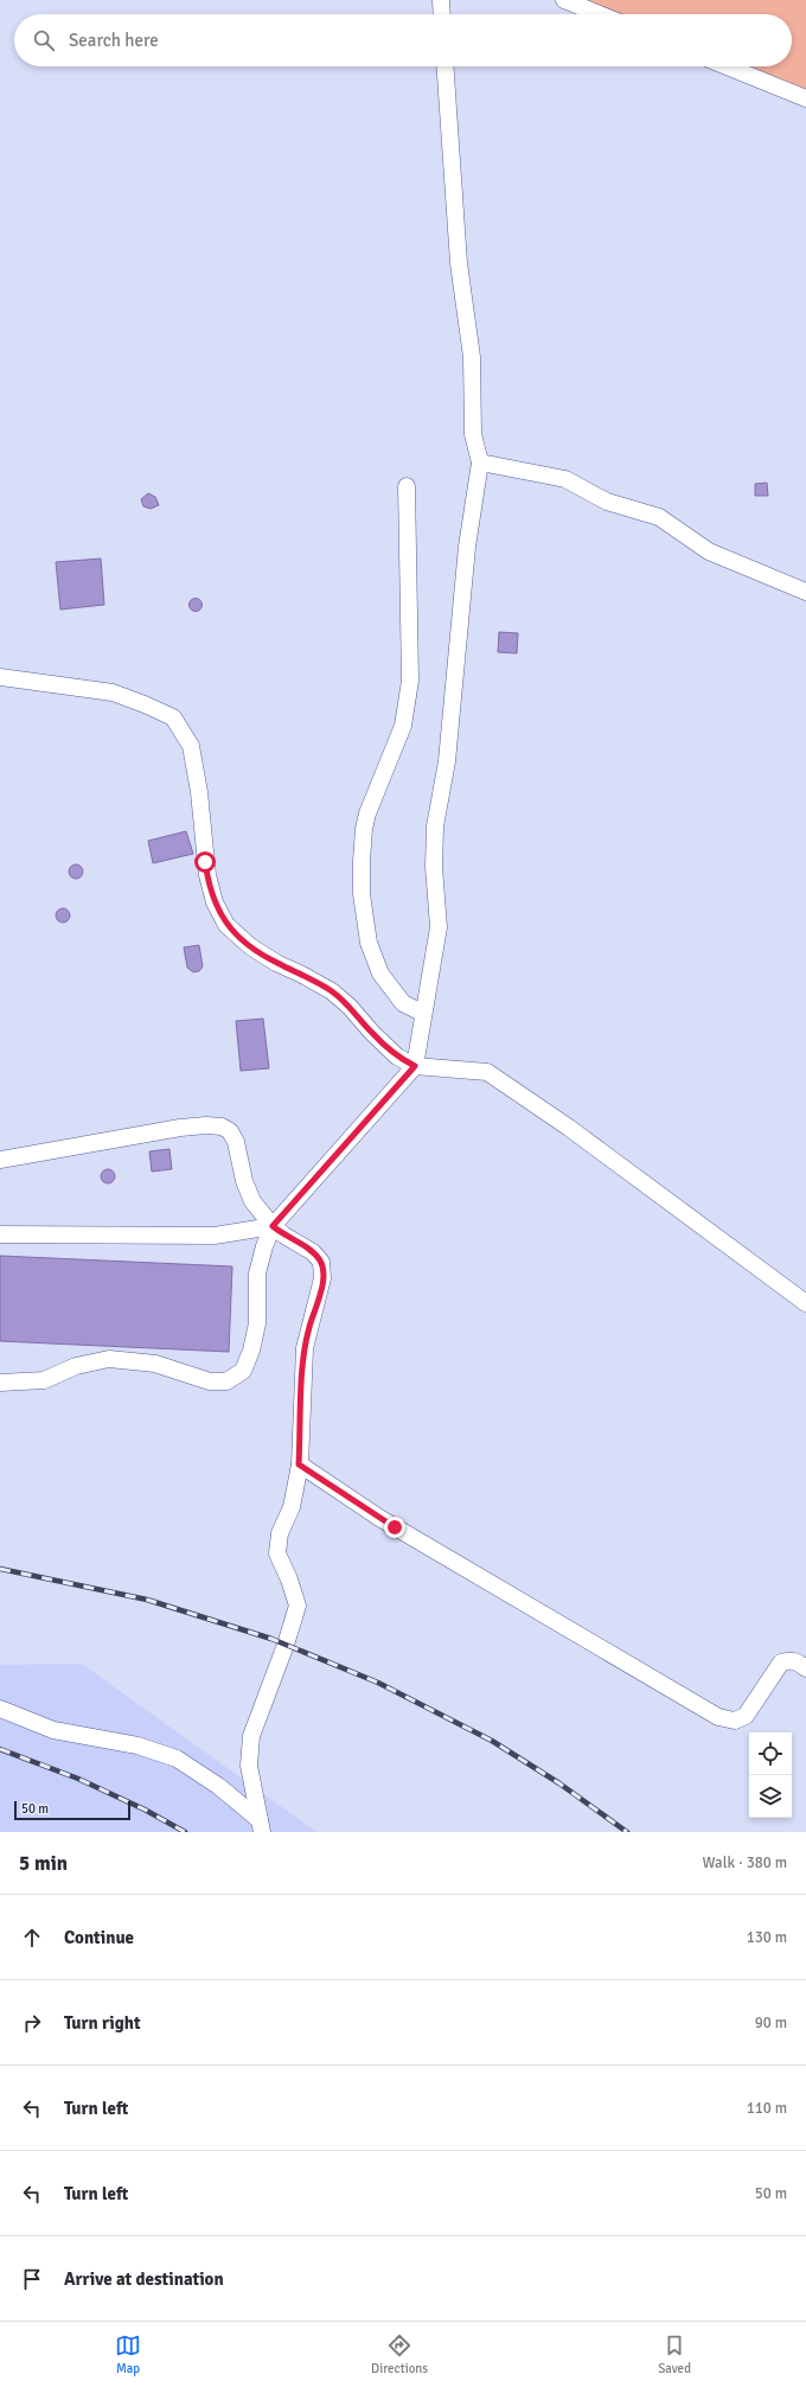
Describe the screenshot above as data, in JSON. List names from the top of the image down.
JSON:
{
  "scale_bar": "50 m",
  "page": {
    "search": "Search here",
    "scale": "50 m",
    "heading": ["5 min", "Walk · 380 m"],
    "list": [
      ["Continue", "130 m"],
      ["Turn right", "90 m"],
      ["Turn left", "110 m"],
      ["Turn left", "50 m"],
      "Arrive at destination"
    ],
    "nav": ["Map", "Directions", "Saved"]
  }
}
